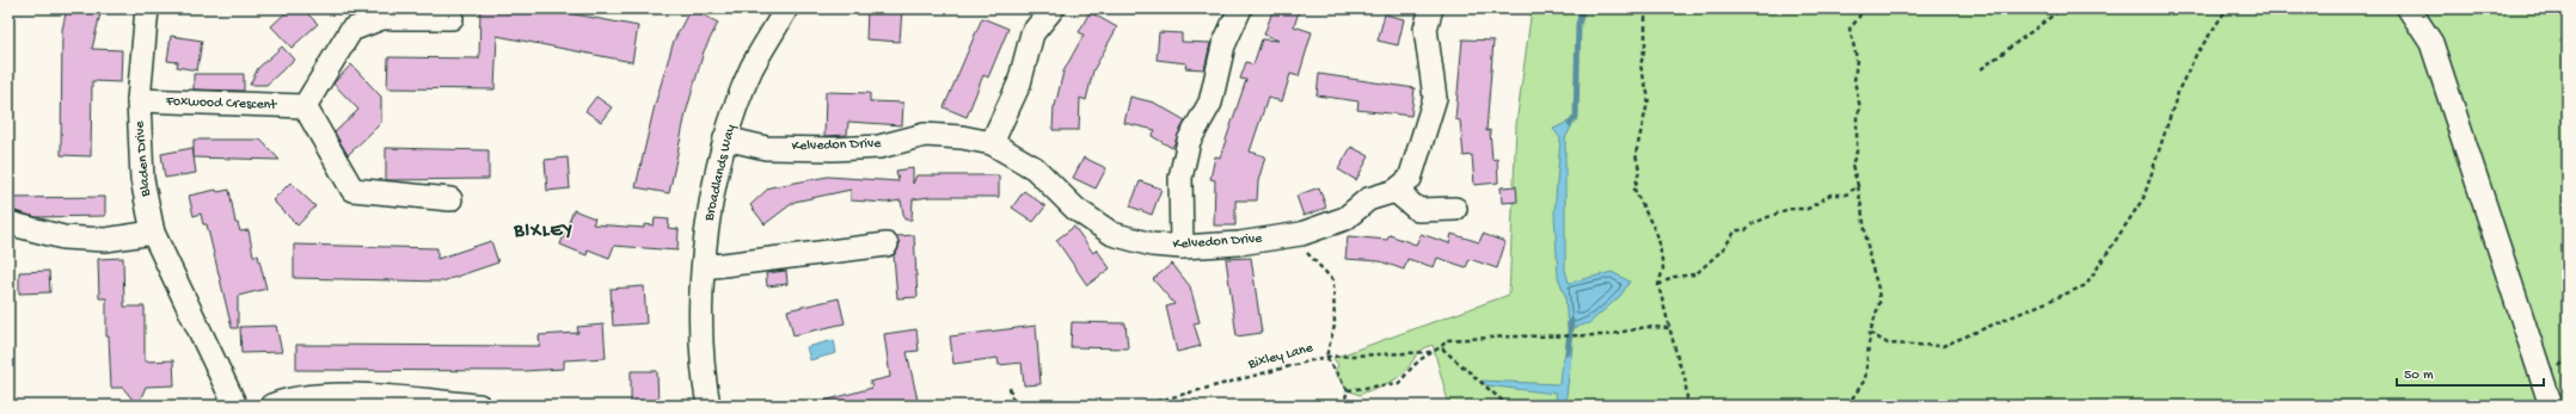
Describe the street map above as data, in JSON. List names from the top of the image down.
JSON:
{
  "streets": {
    "street": [
      "Foxwood Crescent",
      "Kelvedon Drive",
      "Bladen Drive",
      "Broadlands Way"
    ],
    "path": ["Bixley Lane"]
  },
  "crossings": [
    ["Foxwood Crescent", "Bladen Drive"],
    ["Kelvedon Drive", "Broadlands Way"]
  ],
  "districts": ["BIXLEY"],
  "scale_bar": "50 m"
}
